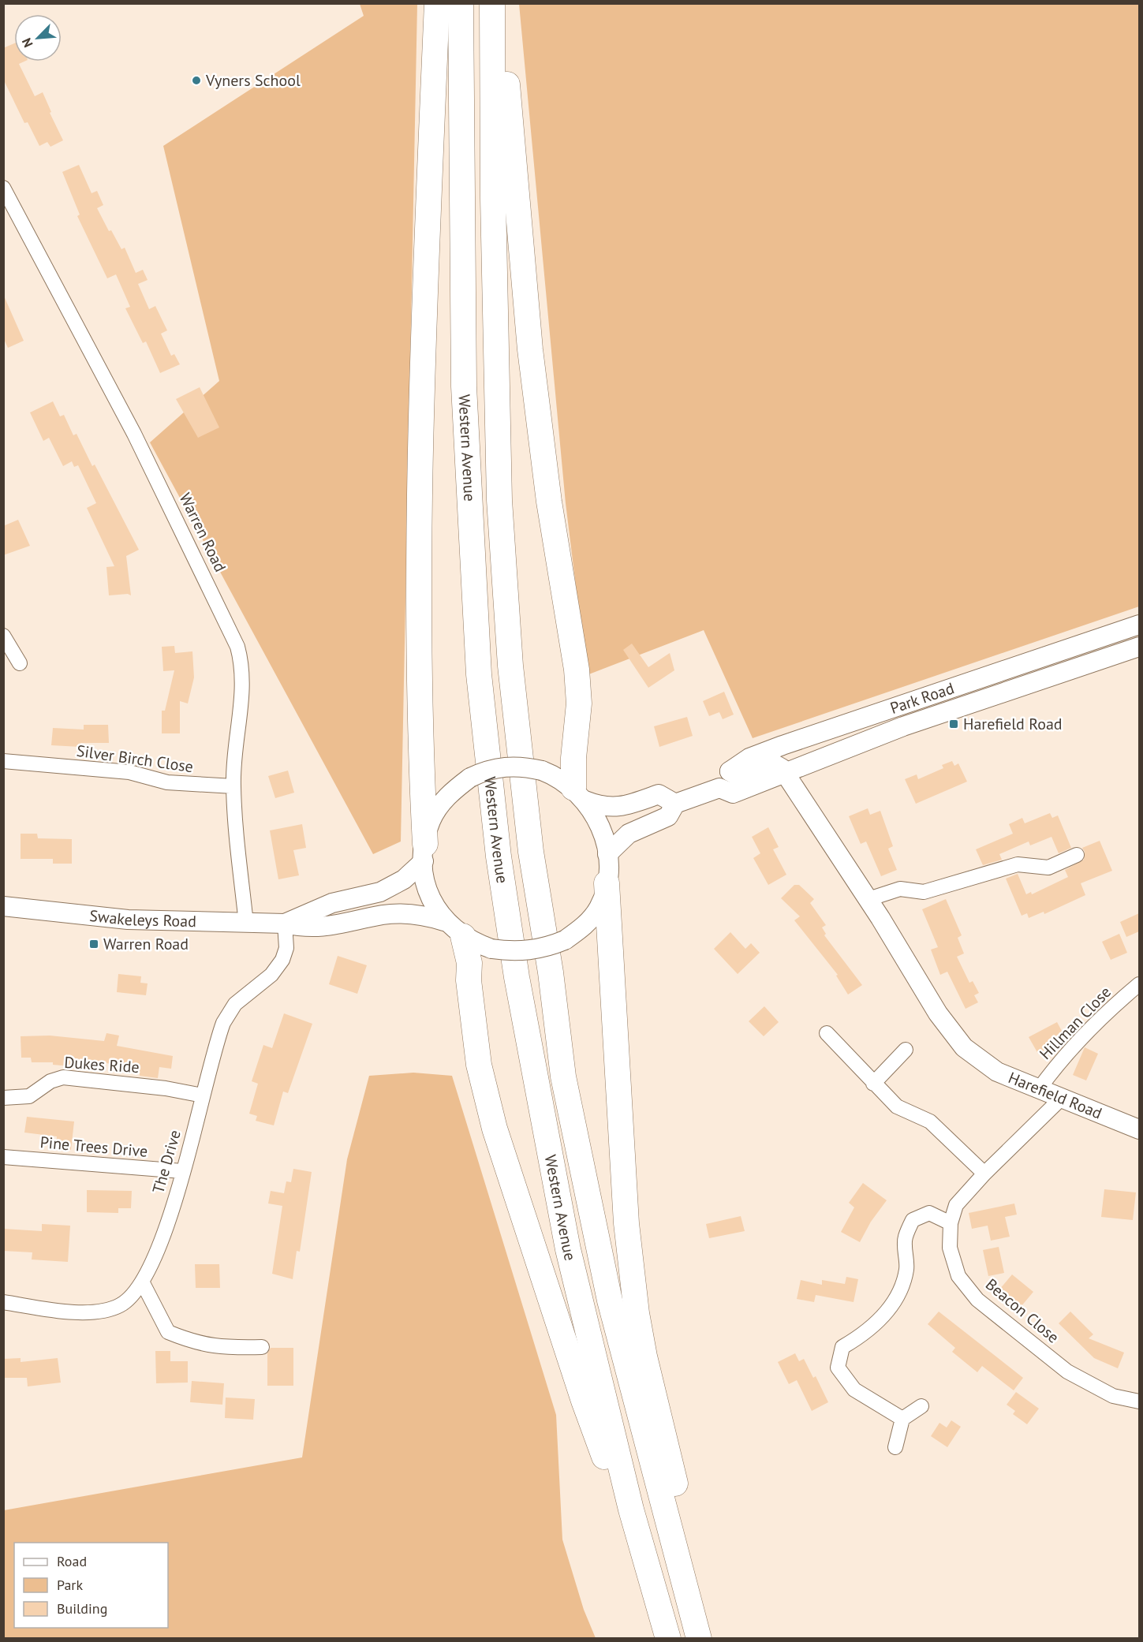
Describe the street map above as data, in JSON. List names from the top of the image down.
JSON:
{
  "streets": {
    "highway": ["Western Avenue"],
    "main road": ["Park Road", "Swakeleys Road", "Harefield Road"],
    "street": [
      "Warren Road",
      "Silver Birch Close",
      "Hillman Close",
      "Dukes Ride",
      "Pine Trees Drive",
      "The Drive",
      "Beacon Close"
    ]
  },
  "crossings": [
    ["Warren Road", "Silver Birch Close"],
    ["Warren Road", "Swakeleys Road"],
    ["Park Road", "Swakeleys Road"],
    ["Park Road", "Harefield Road"],
    ["Swakeleys Road", "The Drive"],
    ["Hillman Close", "Harefield Road"],
    ["Dukes Ride", "The Drive"],
    ["Harefield Road", "Beacon Close"],
    ["Pine Trees Drive", "The Drive"]
  ],
  "places": {
    "other": ["Vyners School"],
    "transit": ["Harefield Road", "Warren Road"]
  },
  "legend": ["Road", "Park", "Building"],
  "north": "bottom left"
}
